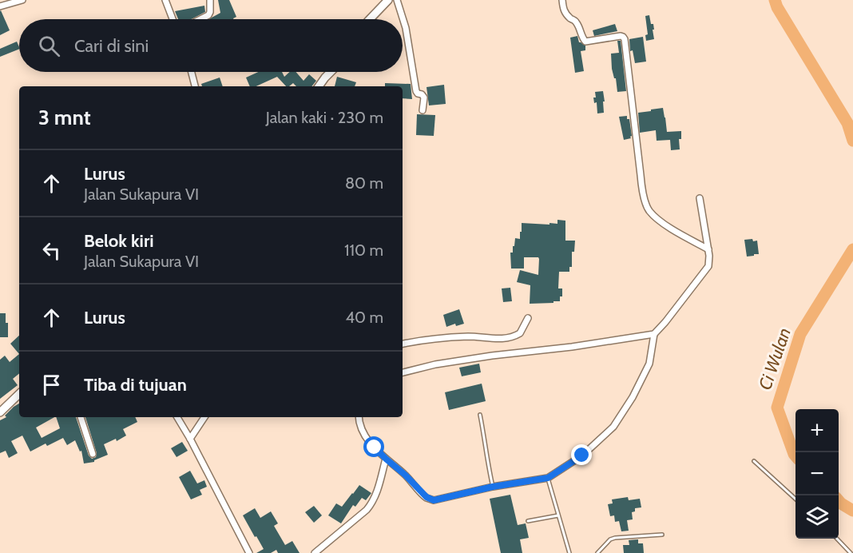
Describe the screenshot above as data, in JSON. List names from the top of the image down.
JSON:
{
  "water": ["Ci Wulan"],
  "page": {
    "search": "Cari di sini",
    "heading": ["3 mnt", "Jalan kaki · 230 m"],
    "list": [
      ["Lurus", "Jalan Sukapura VI", "80 m"],
      ["Belok kiri", "Jalan Sukapura VI", "110 m"],
      ["Lurus", "40 m"],
      "Tiba di tujuan"
    ],
    "map_buttons": ["+", "−"]
  }
}
